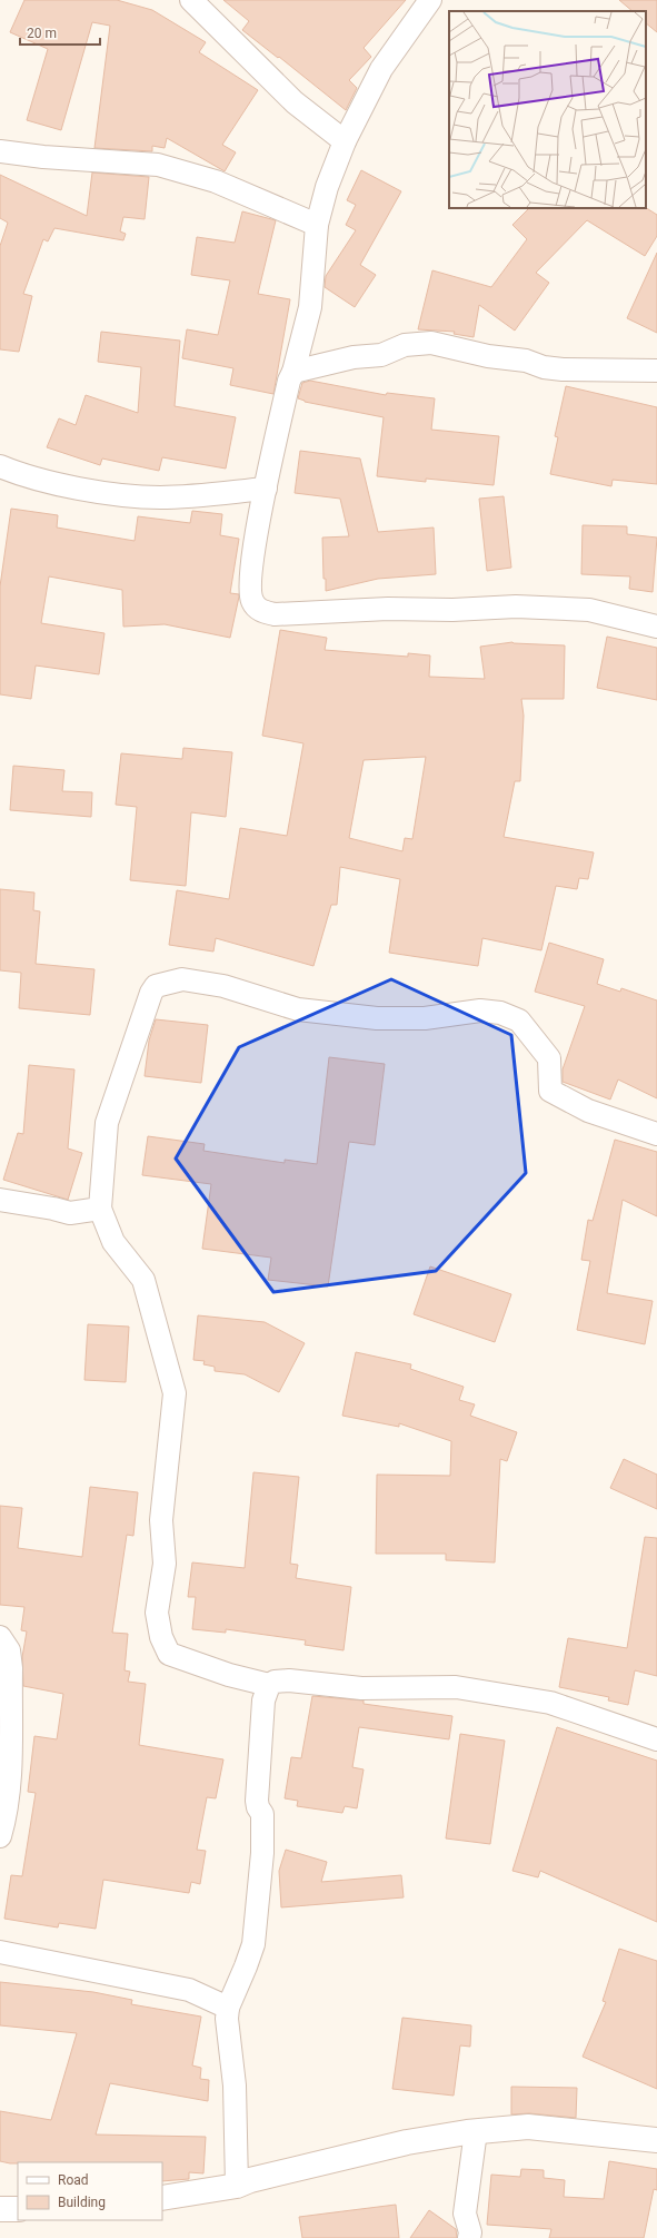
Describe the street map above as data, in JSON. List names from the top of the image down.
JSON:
{
  "legend": ["Road", "Building"],
  "scale_bar": "20 m"
}
